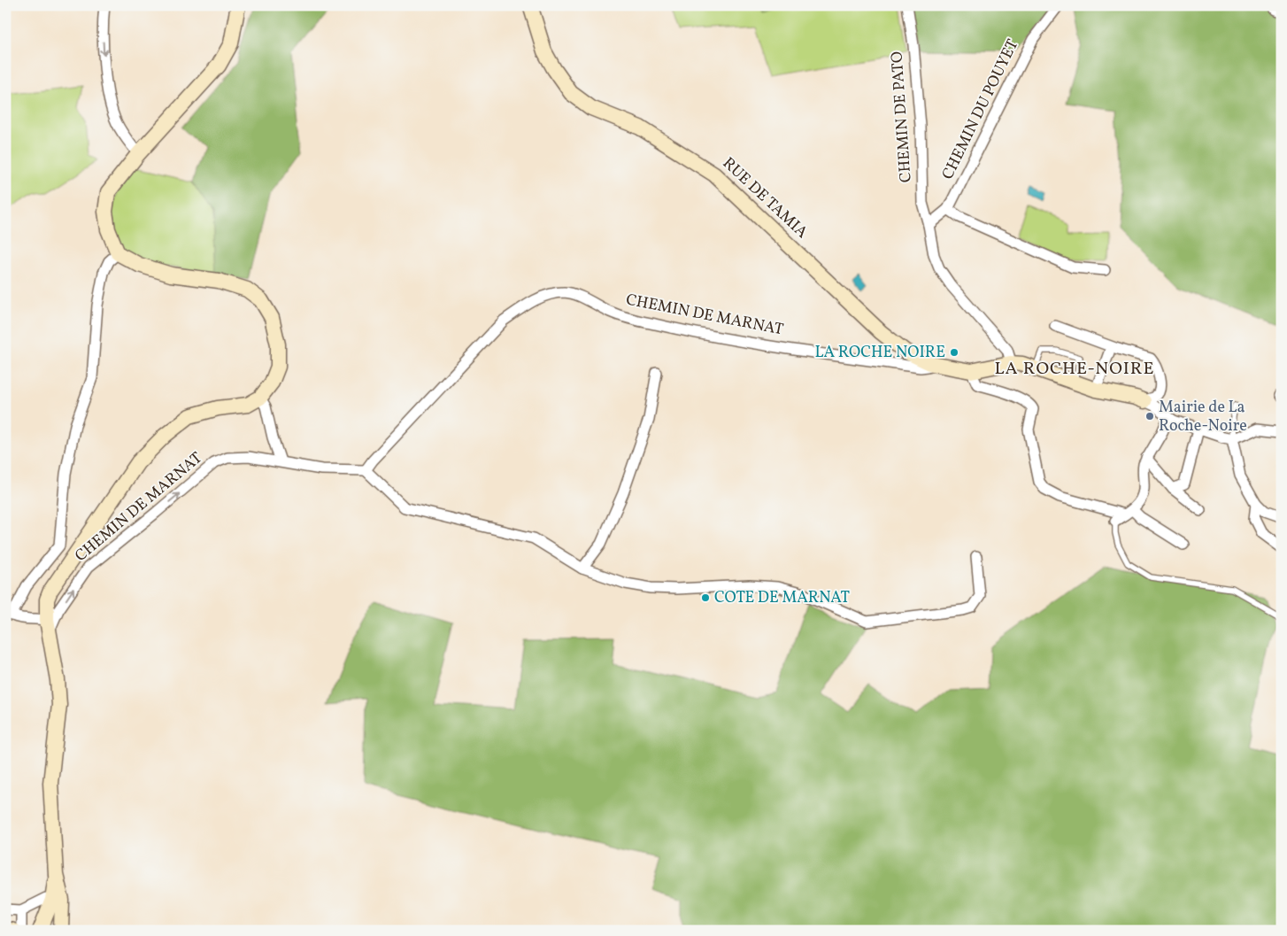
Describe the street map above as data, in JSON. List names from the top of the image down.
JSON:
{
  "streets": {
    "street": [
      "CHEMIN DU POUYET",
      "CHEMIN DE PATO",
      "RUE DE TAMIA",
      "CHEMIN DE MARNAT"
    ]
  },
  "crossings": [
    ["CHEMIN DU POUYET", "CHEMIN DE PATO"],
    ["CHEMIN DE PATO", "RUE DE TAMIA"],
    ["RUE DE TAMIA", "CHEMIN DE MARNAT"]
  ],
  "districts": ["LA ROCHE-NOIRE"],
  "places": ["LA ROCHE NOIRE", "Mairie de La Roche-Noire", "COTE DE MARNAT"]
}
